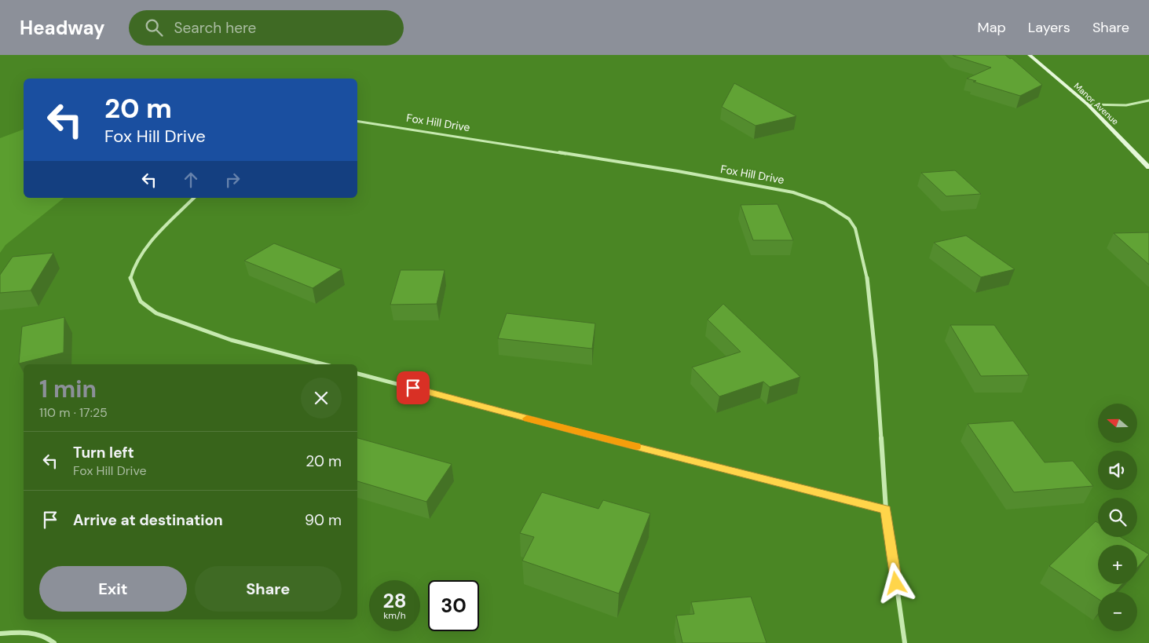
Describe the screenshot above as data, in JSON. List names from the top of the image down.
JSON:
{
  "streets": {
    "street": ["Manor Avenue", "Fox Hill Drive"]
  },
  "north": "left",
  "page": {
    "header": "Headway",
    "search": "Search here",
    "nav": ["Map", "Layers", "Share"],
    "turn": ["20 m", "Fox Hill Drive"],
    "heading": ["1 min", "110 m · 17:25"],
    "map_buttons": ["+", "−"],
    "list": [
      {
        "name": "Turn left",
        "note": "Fox Hill Drive",
        "value": "20 m"
      },
      {
        "name": "Arrive at destination",
        "value": "90 m"
      }
    ],
    "buttons": ["Exit", "Share"],
    "speed": "28 km/h",
    "limit": "30"
  }
}
